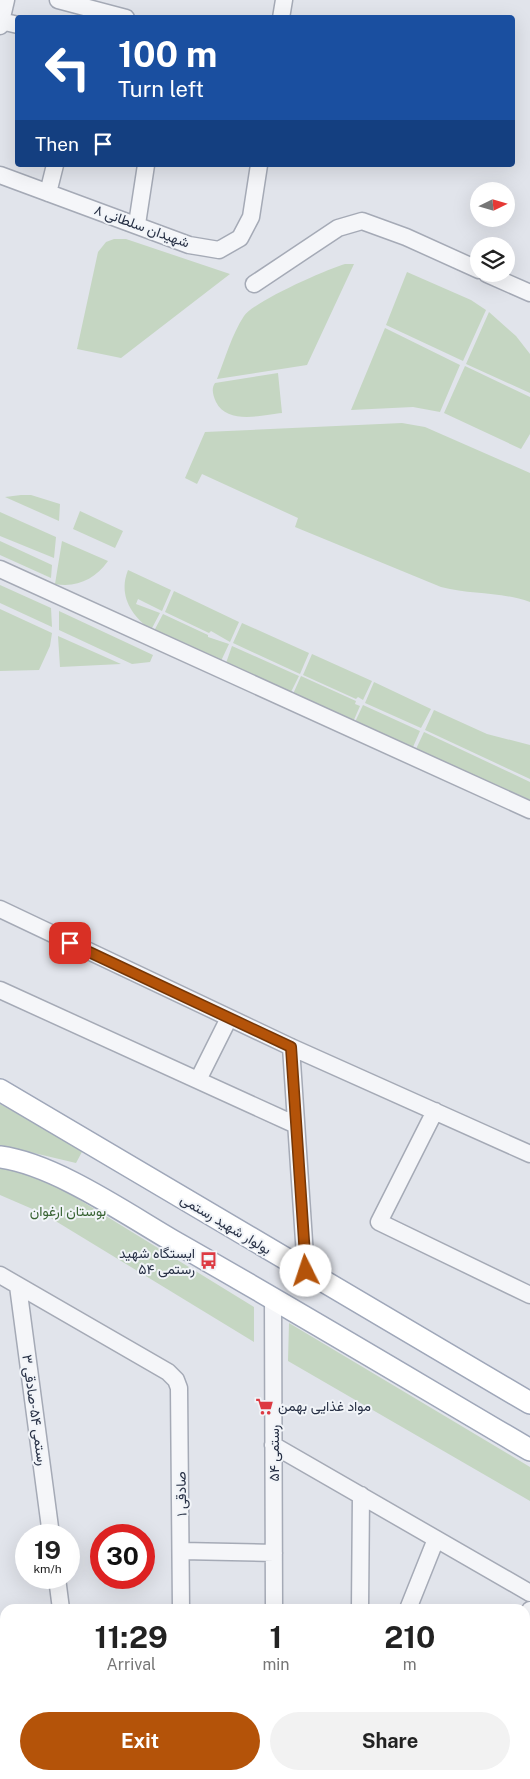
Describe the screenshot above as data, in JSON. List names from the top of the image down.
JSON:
{
  "streets": {
    "main road": ["بولوار شهید رستمی"],
    "street": [
      "شهیدان سلطانی ۸",
      "رستمی ۵۴-صادقی ۳",
      "رستمی ۵۴",
      "صادقی ۱"
    ]
  },
  "crossings": [
    ["رستمی ۵۴-صادقی ۳", "صادقی ۱"]
  ],
  "parks": ["بوستان ارغوان"],
  "places": {
    "bus stop": ["ایستگاه شهید رستمی ۵۴"],
    "supermarket": ["مواد غذایی بهمن"]
  },
  "north": "right",
  "page": {
    "turn": ["100 m", "Turn left"],
    "then": "Then",
    "speed": "19 km/h",
    "limit": "30",
    "eta": [
      "11:29",
      "Arrival",
      "1",
      "min",
      "210",
      "m"
    ],
    "buttons": ["Exit", "Share"]
  }
}
